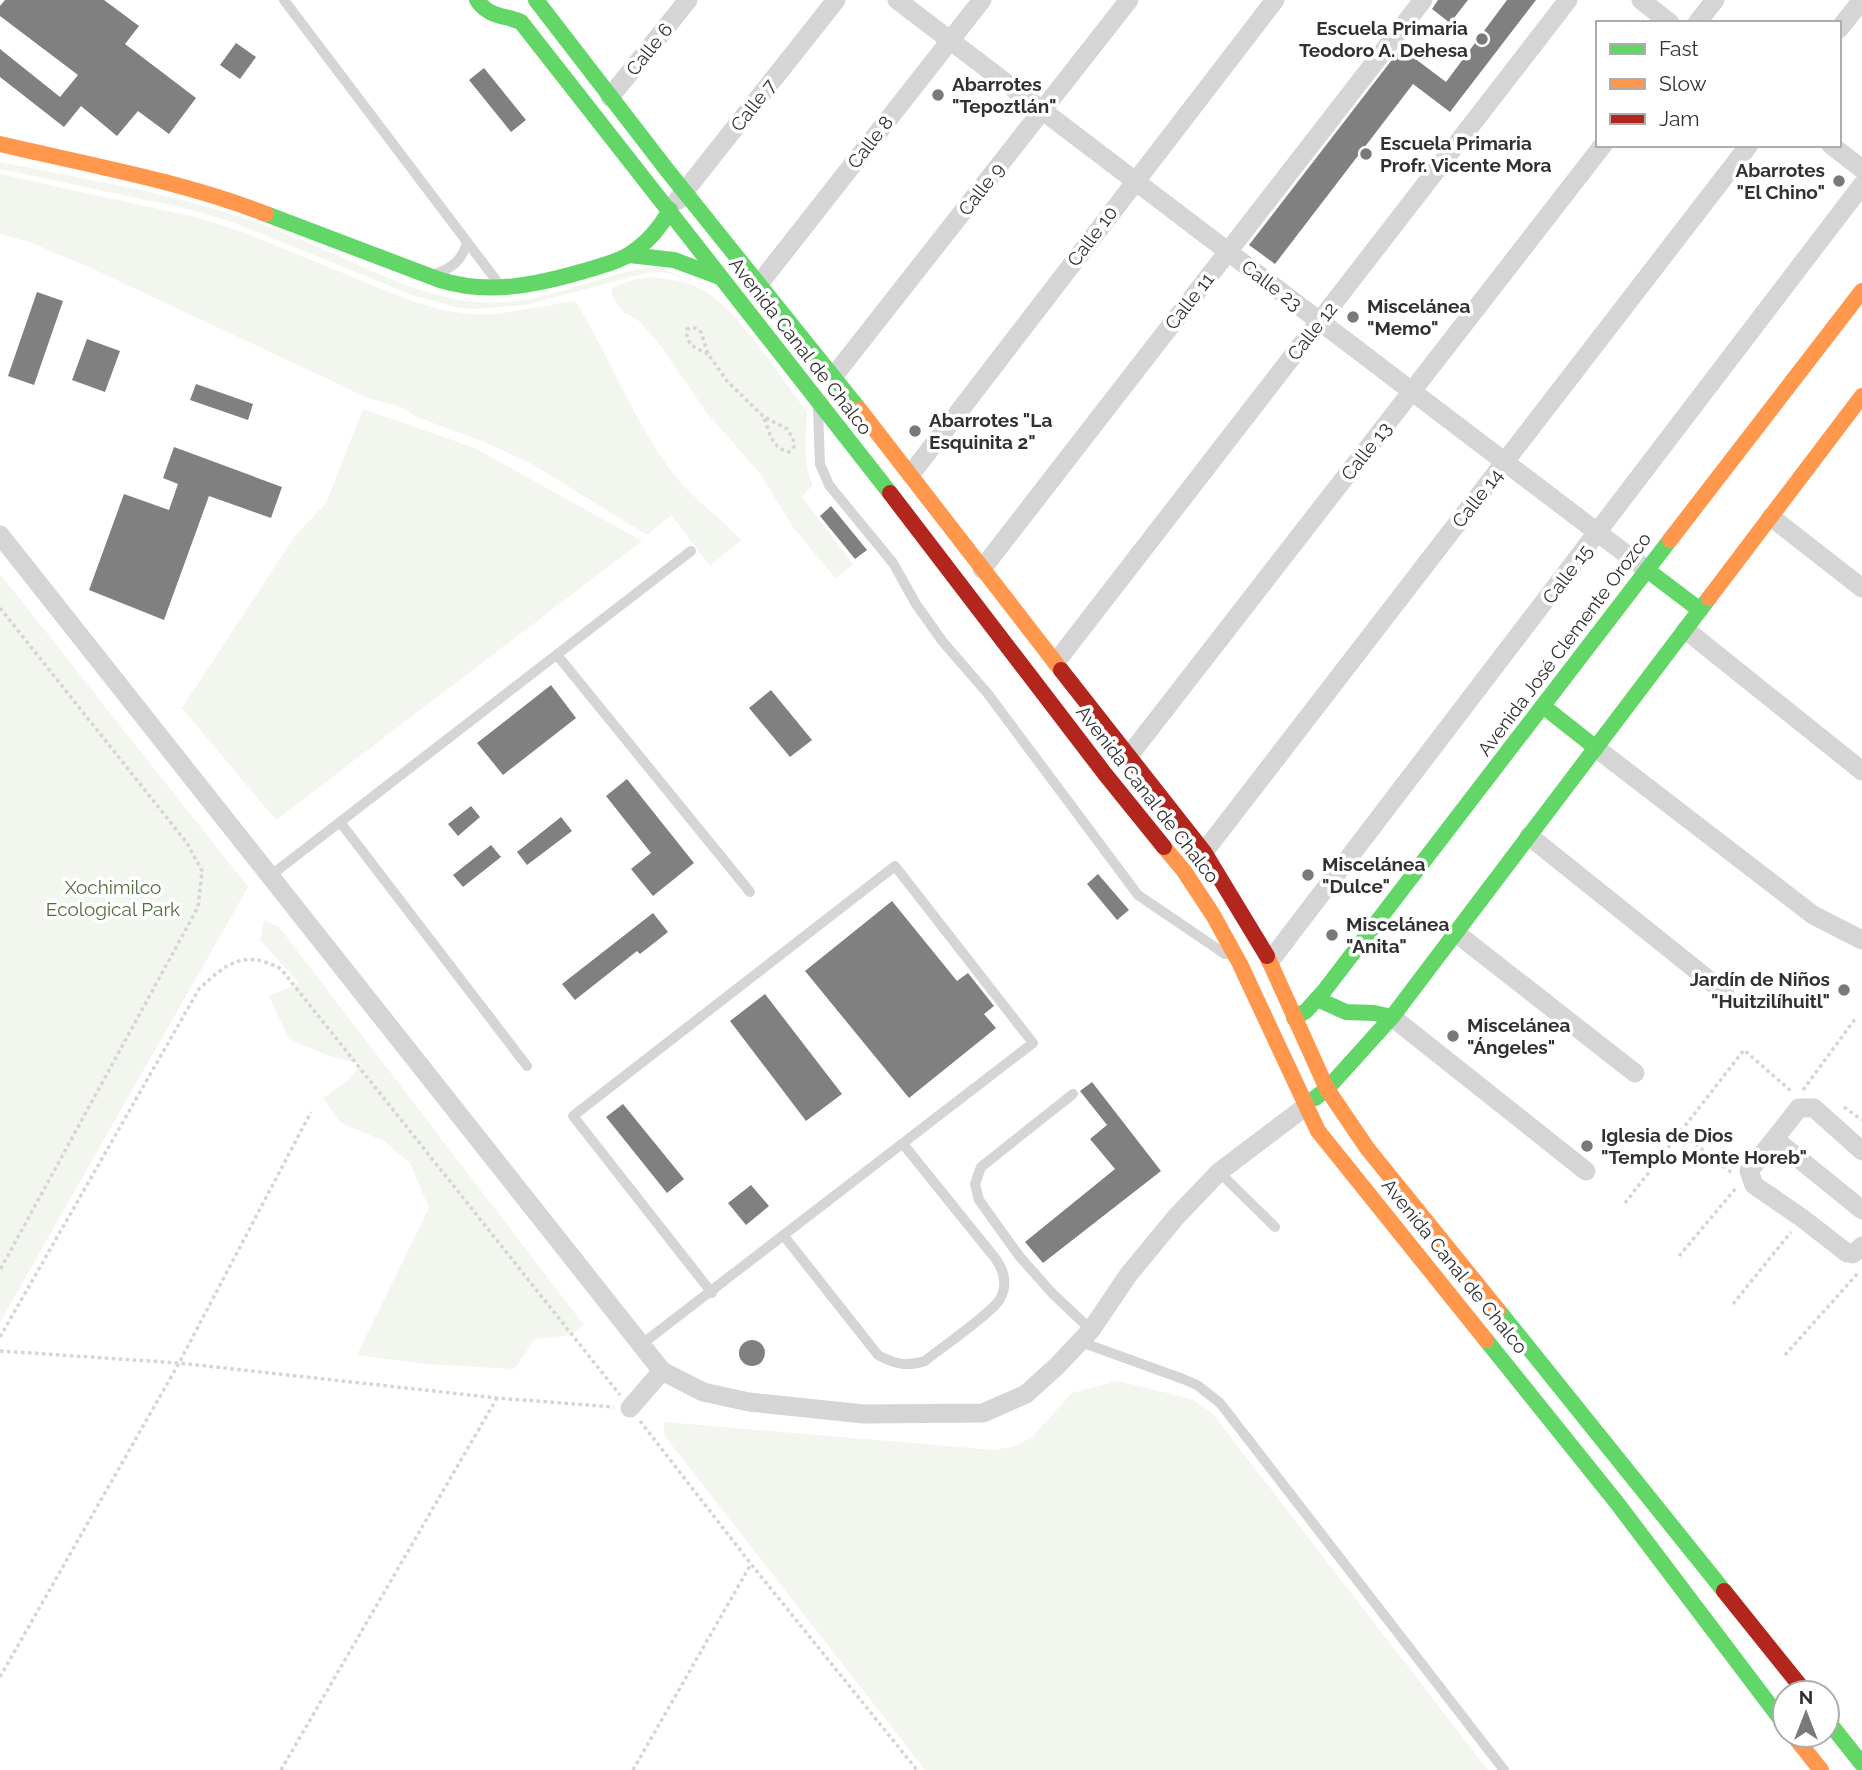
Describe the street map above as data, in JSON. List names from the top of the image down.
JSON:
{
  "streets": {
    "main road": ["Avenida Canal de Chalco", "Avenida José Clemente Orozco"],
    "street": [
      "Calle 6",
      "Calle 7",
      "Calle 8",
      "Calle 9",
      "Calle 10",
      "Calle 23",
      "Calle 11",
      "Calle 12",
      "Calle 13",
      "Calle 14",
      "Calle 15"
    ]
  },
  "crossings": [
    ["Calle 6", "Avenida Canal de Chalco"],
    ["Calle 7", "Avenida Canal de Chalco"],
    ["Calle 8", "Calle 23"],
    ["Calle 8", "Avenida Canal de Chalco"],
    ["Calle 9", "Calle 23"],
    ["Calle 9", "Avenida Canal de Chalco"],
    ["Calle 10", "Calle 23"],
    ["Calle 10", "Avenida Canal de Chalco"],
    ["Calle 23", "Calle 11"],
    ["Calle 23", "Calle 12"],
    ["Calle 23", "Calle 13"],
    ["Calle 23", "Calle 14"],
    ["Calle 23", "Calle 15"],
    ["Calle 23", "Avenida José Clemente Orozco"],
    ["Calle 11", "Avenida Canal de Chalco"],
    ["Calle 12", "Avenida Canal de Chalco"],
    ["Avenida Canal de Chalco", "Calle 13"],
    ["Avenida Canal de Chalco", "Calle 14"],
    ["Avenida Canal de Chalco", "Calle 15"],
    ["Avenida Canal de Chalco", "Avenida José Clemente Orozco"]
  ],
  "parks": ["Xochimilco Ecological Park"],
  "places": [
    "Escuela Primaria Teodoro A. Dehesa",
    "Abarrotes \"Tepoztlán\"",
    "Escuela Primaria Profr. Vicente Mora",
    "Abarrotes \"El Chino\"",
    "Miscelánea \"Memo\"",
    "Abarrotes \"La Esquinita 2\"",
    "Miscelánea \"Dulce\"",
    "Miscelánea \"Anita\"",
    "Jardín de Niños \"Huitzilíhuitl\"",
    "Miscelánea \"Ángeles\"",
    "Iglesia de Dios \"Templo Monte Horeb\""
  ],
  "legend": ["Fast", "Slow", "Jam"],
  "north": "top"
}
